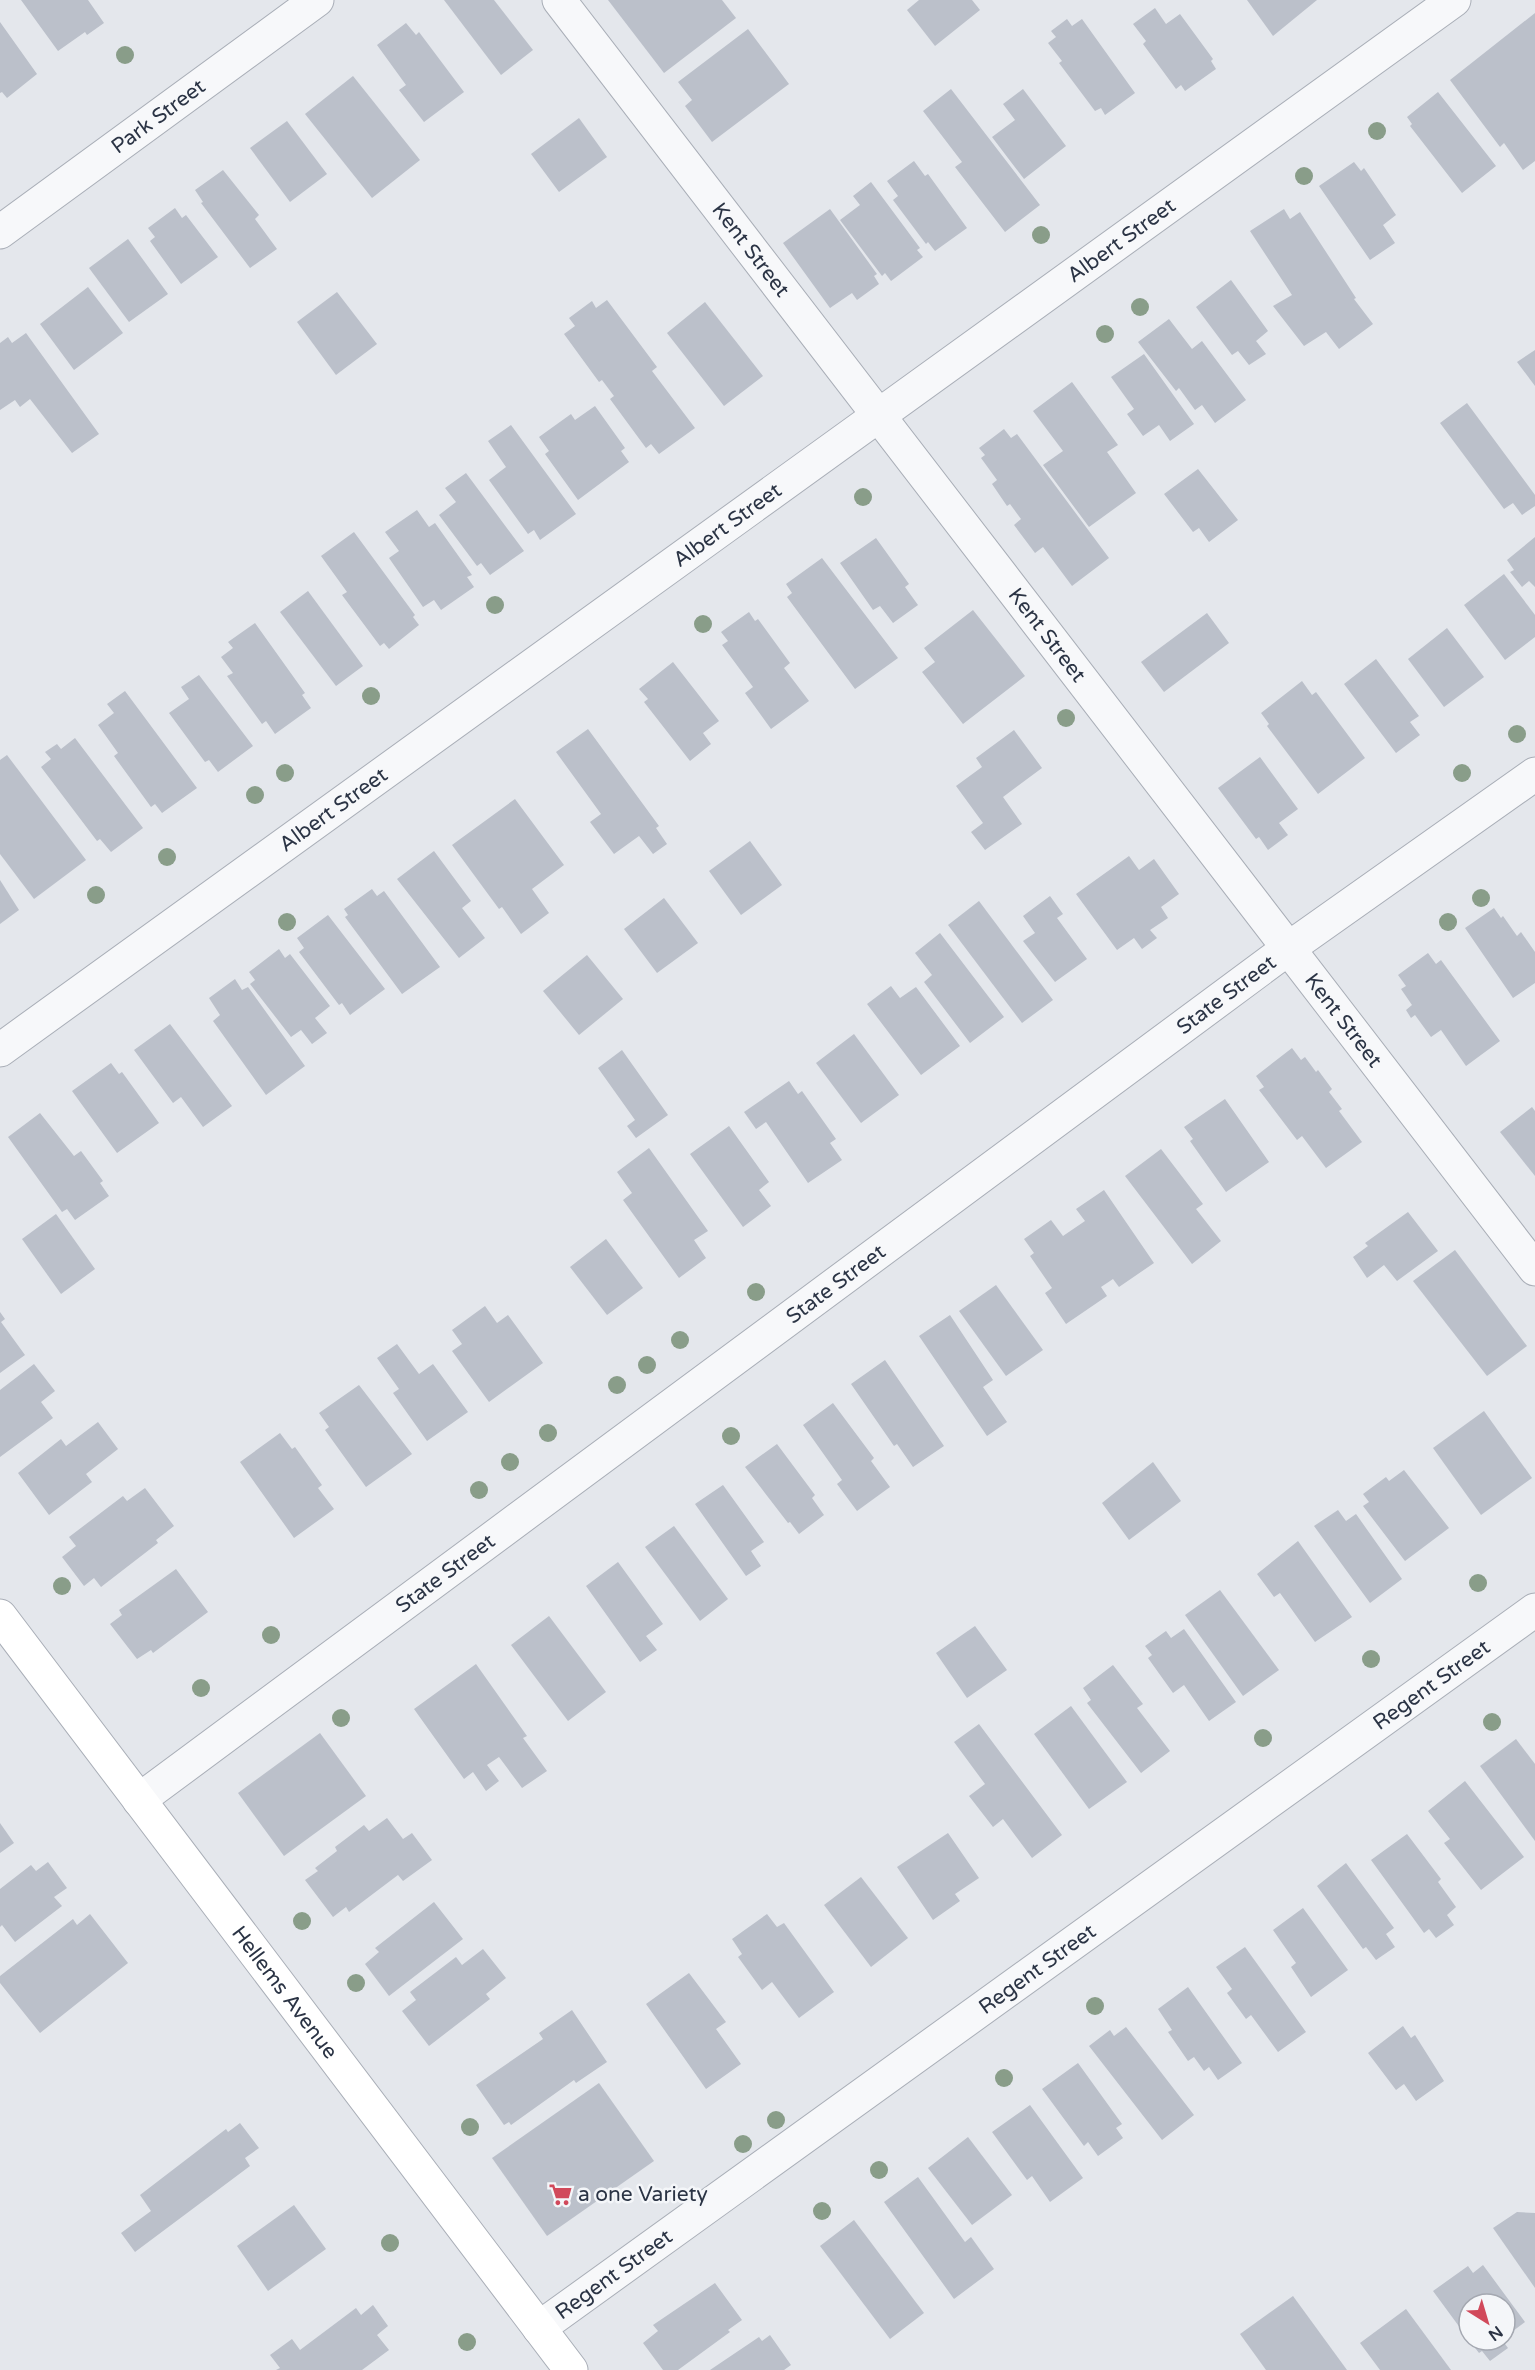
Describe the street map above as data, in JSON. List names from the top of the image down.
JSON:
{
  "streets": {
    "street": [
      "Park Street",
      "Albert Street",
      "Kent Street",
      "State Street",
      "Regent Street",
      "Hellems Avenue"
    ]
  },
  "crossings": [
    ["Albert Street", "Kent Street"],
    ["Kent Street", "State Street"],
    ["State Street", "Hellems Avenue"],
    ["Regent Street", "Hellems Avenue"]
  ],
  "places": {
    "supermarket": ["a one Variety"]
  },
  "north": "bottom right"
}
